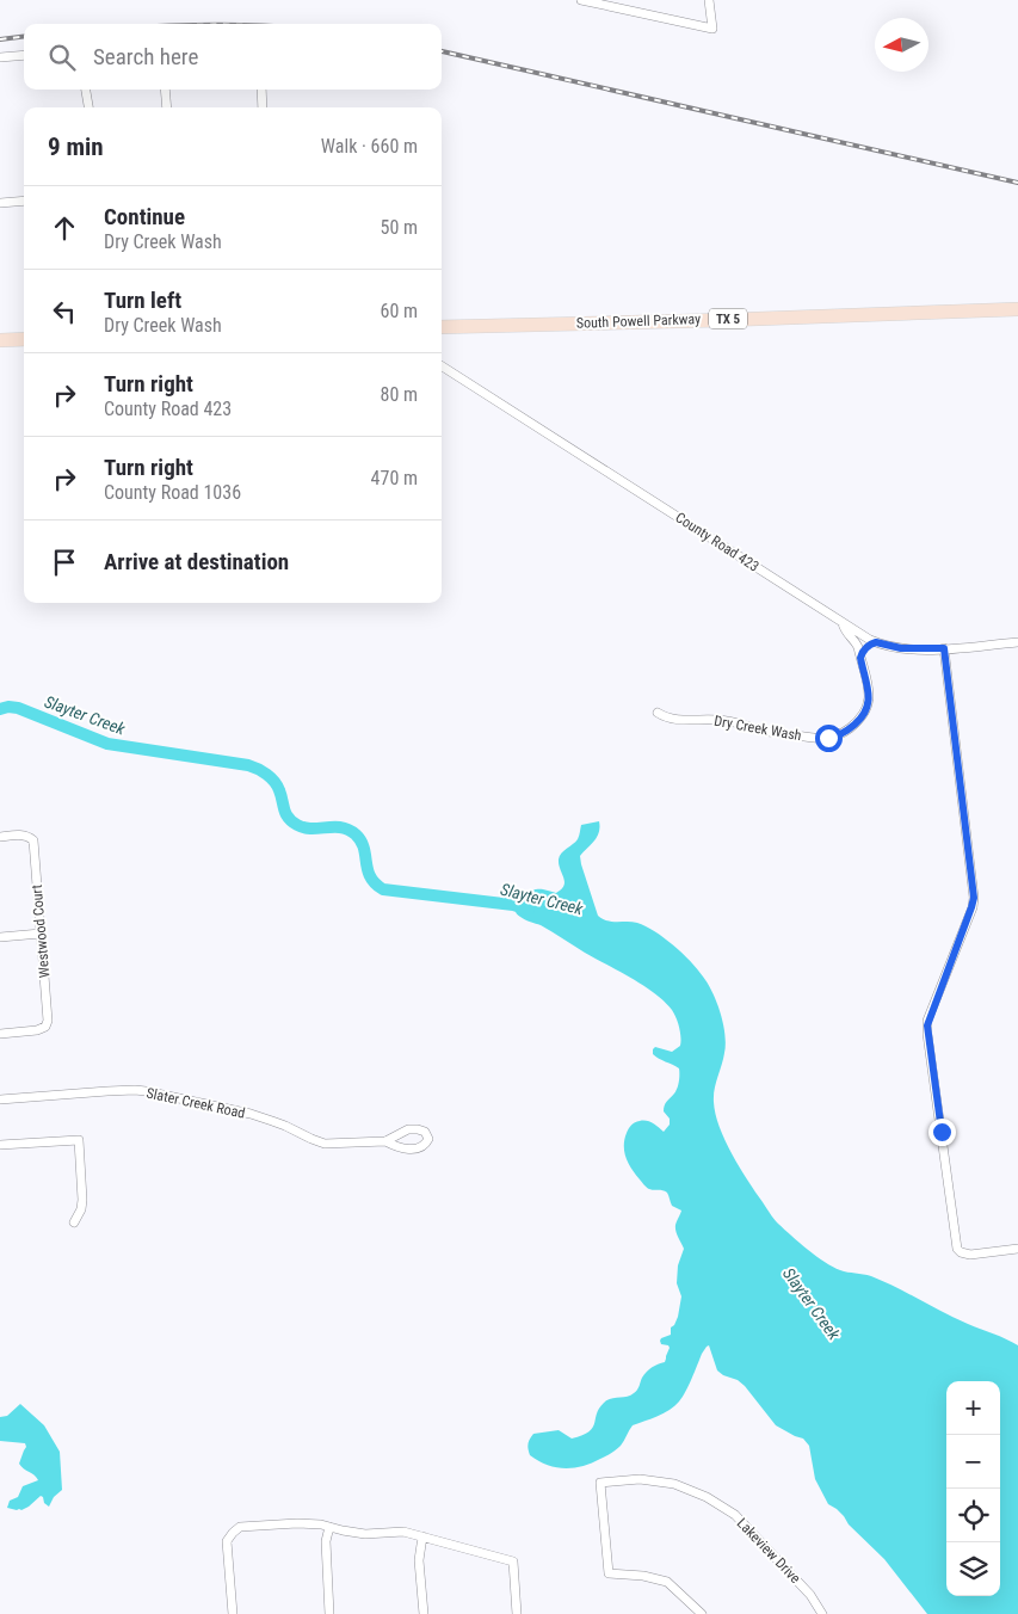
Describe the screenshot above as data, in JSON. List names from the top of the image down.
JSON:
{
  "streets": {
    "main road": ["TX 5", "South Powell Parkway"],
    "street": [
      "County Road 423",
      "Dry Creek Wash",
      "Westwood Court",
      "Slater Creek Road",
      "Lakeview Drive"
    ]
  },
  "crossings": [
    ["County Road 423", "Dry Creek Wash"]
  ],
  "water": ["Slayter Creek"],
  "north": "left",
  "page": {
    "search": "Search here",
    "heading": ["9 min", "Walk · 660 m"],
    "list": [
      ["Continue", "Dry Creek Wash", "50 m"],
      ["Turn left", "Dry Creek Wash", "60 m"],
      ["Turn right", "County Road 423", "80 m"],
      ["Turn right", "County Road 1036", "470 m"],
      "Arrive at destination"
    ],
    "map_buttons": ["+", "−"]
  }
}
